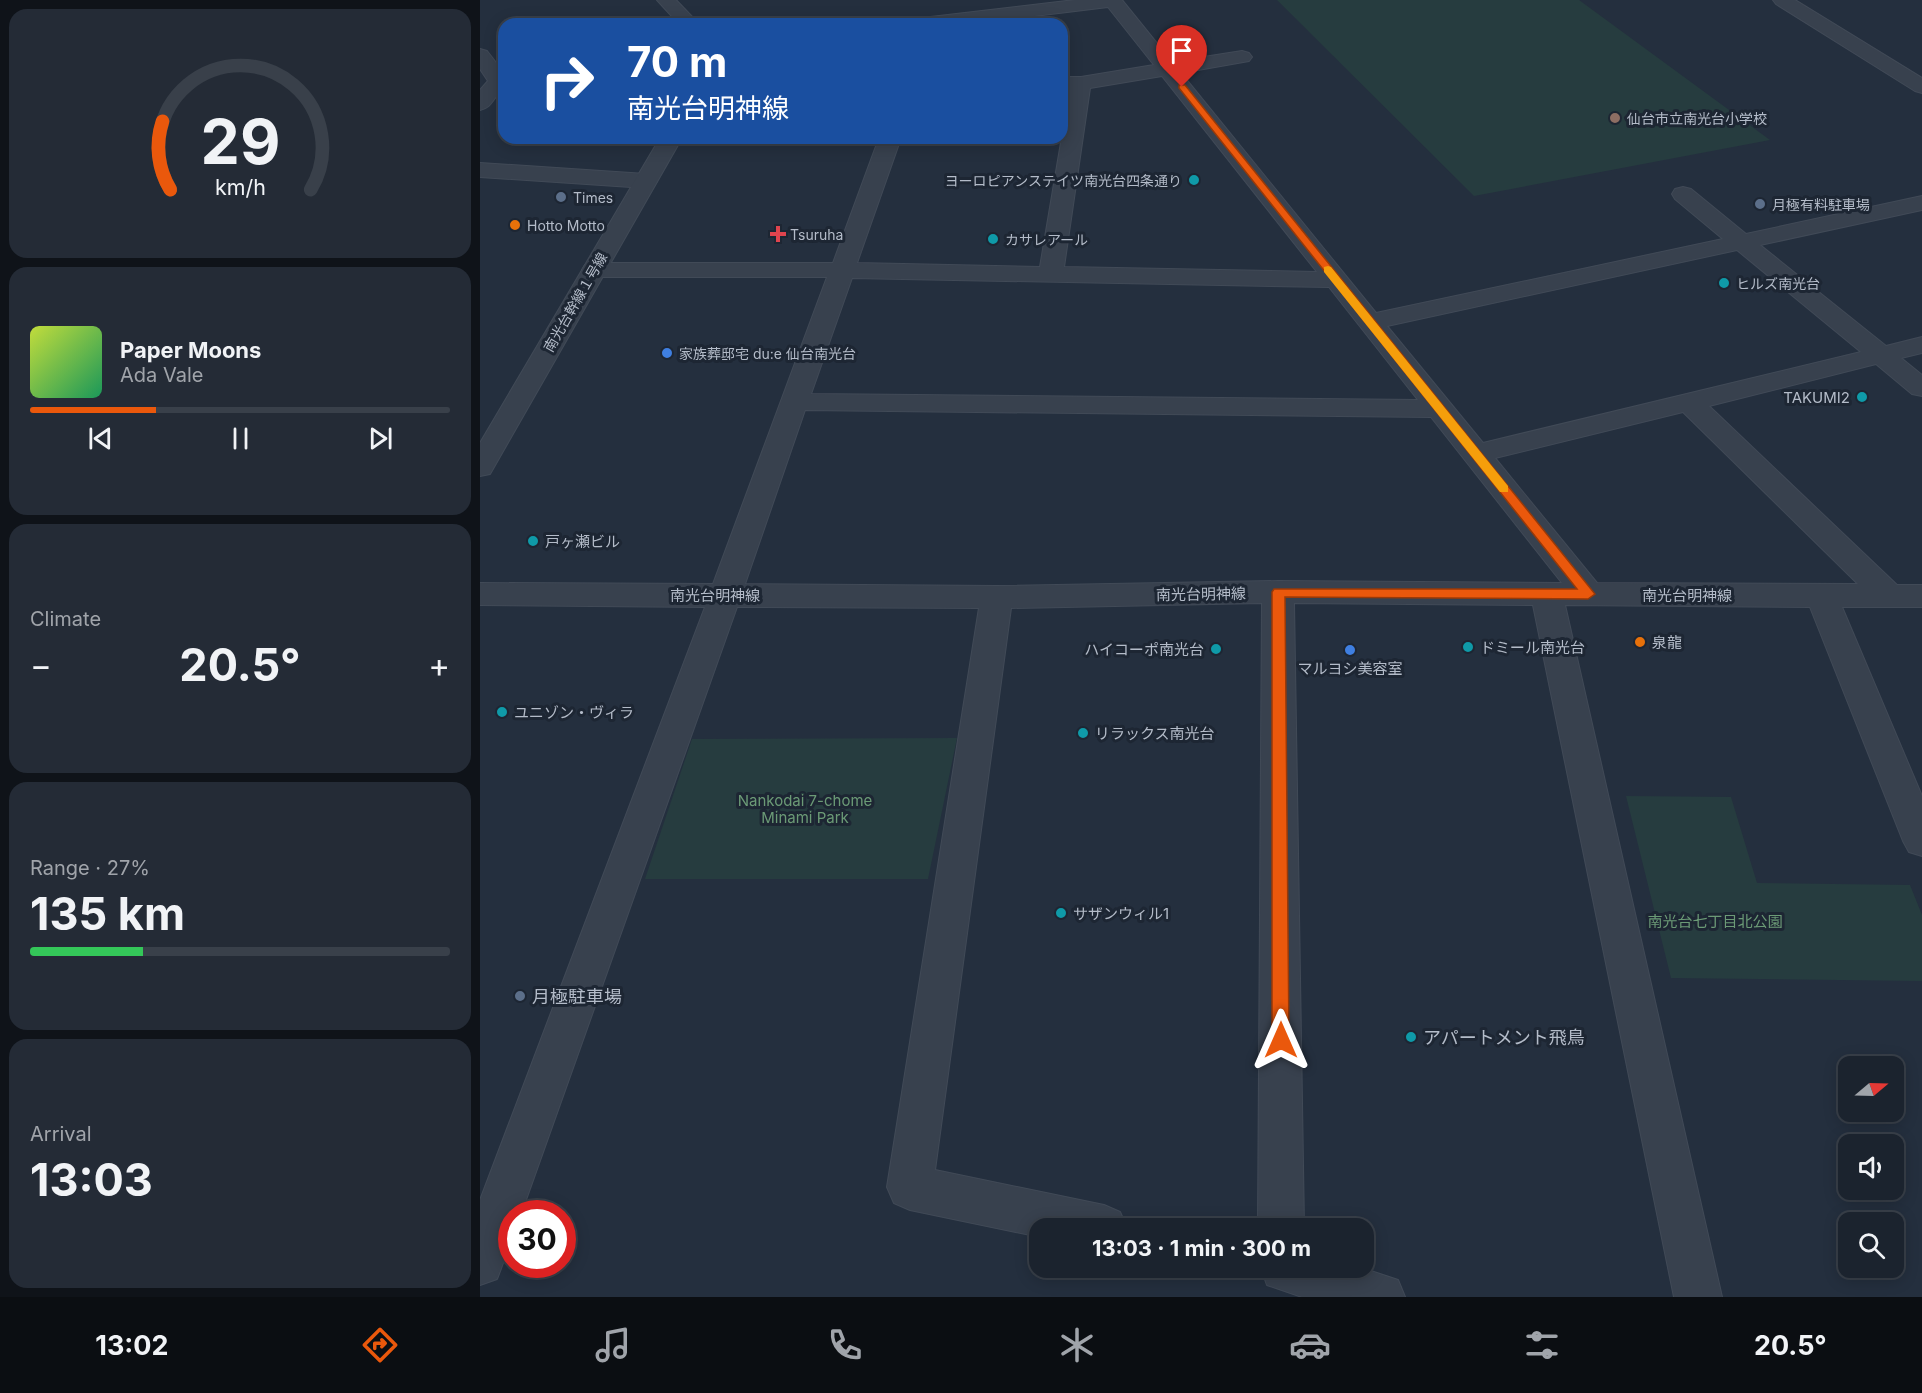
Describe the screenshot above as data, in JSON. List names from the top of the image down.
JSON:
{
  "streets": {
    "street": ["南光台幹線１号線", "南光台明神線"]
  },
  "parks": ["Nankodai 7-chome Minami Park", "南光台七丁目北公園"],
  "places": {
    "other": [
      "仙台市立南光台小学校",
      "ヨーロピアンステイツ南光台四条通り",
      "Times",
      "月極有料駐車場",
      "Hotto Motto",
      "カサレアール",
      "ヒルズ南光台",
      "家族葬邸宅 du:e 仙台南光台",
      "TAKUMI2",
      "戸ヶ瀬ビル",
      "泉龍",
      "ドミール南光台",
      "ハイコーポ南光台",
      "マルヨシ美容室",
      "ユニゾン・ヴィラ",
      "リラックス南光台",
      "サザンウィル1",
      "月極駐車場",
      "アパートメント飛鳥"
    ],
    "health": ["Tsuruha"]
  },
  "north": "right",
  "page": {
    "turn": ["70 m", "南光台明神線"],
    "song": ["Paper Moons", "Ada Vale"],
    "tile": [
      "Climate",
      ["Range · 27%", "135 km"],
      ["Arrival", "13:03"]
    ],
    "heat": ["−", "20.5°", "+"],
    "limit": "30",
    "trip": "13:03 · 1 min · 300 m",
    "tabs": ["13:02", "20.5°"],
    "gauge": ["29", "km/h"]
  }
}
